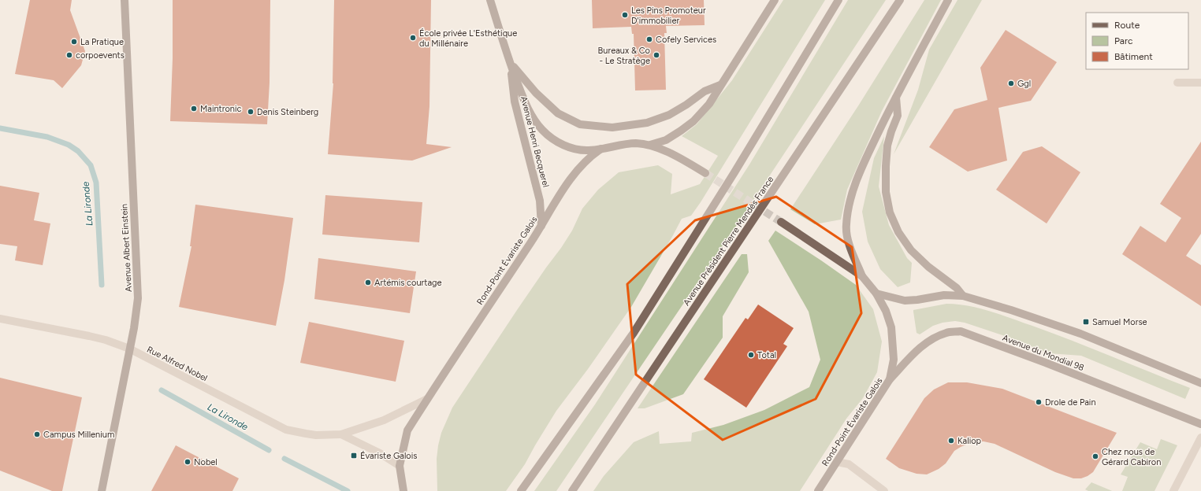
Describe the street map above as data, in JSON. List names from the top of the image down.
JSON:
{
  "streets": {
    "main road": [
      "Avenue Henri Becquerel",
      "Avenue Président Pierre Mendès France",
      "Avenue Albert Einstein",
      "Rond-Point Évariste Galois",
      "Avenue du Mondial 98"
    ],
    "street": ["Rue Alfred Nobel"]
  },
  "crossings": [
    ["Avenue Henri Becquerel", "Rond-Point Évariste Galois"],
    ["Avenue Albert Einstein", "Rue Alfred Nobel"],
    ["Rond-Point Évariste Galois", "Avenue du Mondial 98"],
    ["Rond-Point Évariste Galois", "Rue Alfred Nobel"]
  ],
  "water": ["La Lironde"],
  "places": {
    "other": [
      "Les Pins Promoteur D'immobilier",
      "École privée L'Esthétique du Millénaire",
      "Cofely Services",
      "La Pratique",
      "corpoevents",
      "Bureaux & Co - Le Stratège",
      "Ggl",
      "Maintronic",
      "Denis Steinberg",
      "Artémis courtage",
      "Total",
      "Drole de Pain",
      "Campus Millenium",
      "Kaliop",
      "Chez nous de Gérard Cabiron",
      "Nobel"
    ],
    "transit": ["Samuel Morse", "Évariste Galois"]
  },
  "legend": ["Route", "Parc", "Bâtiment"]
}
